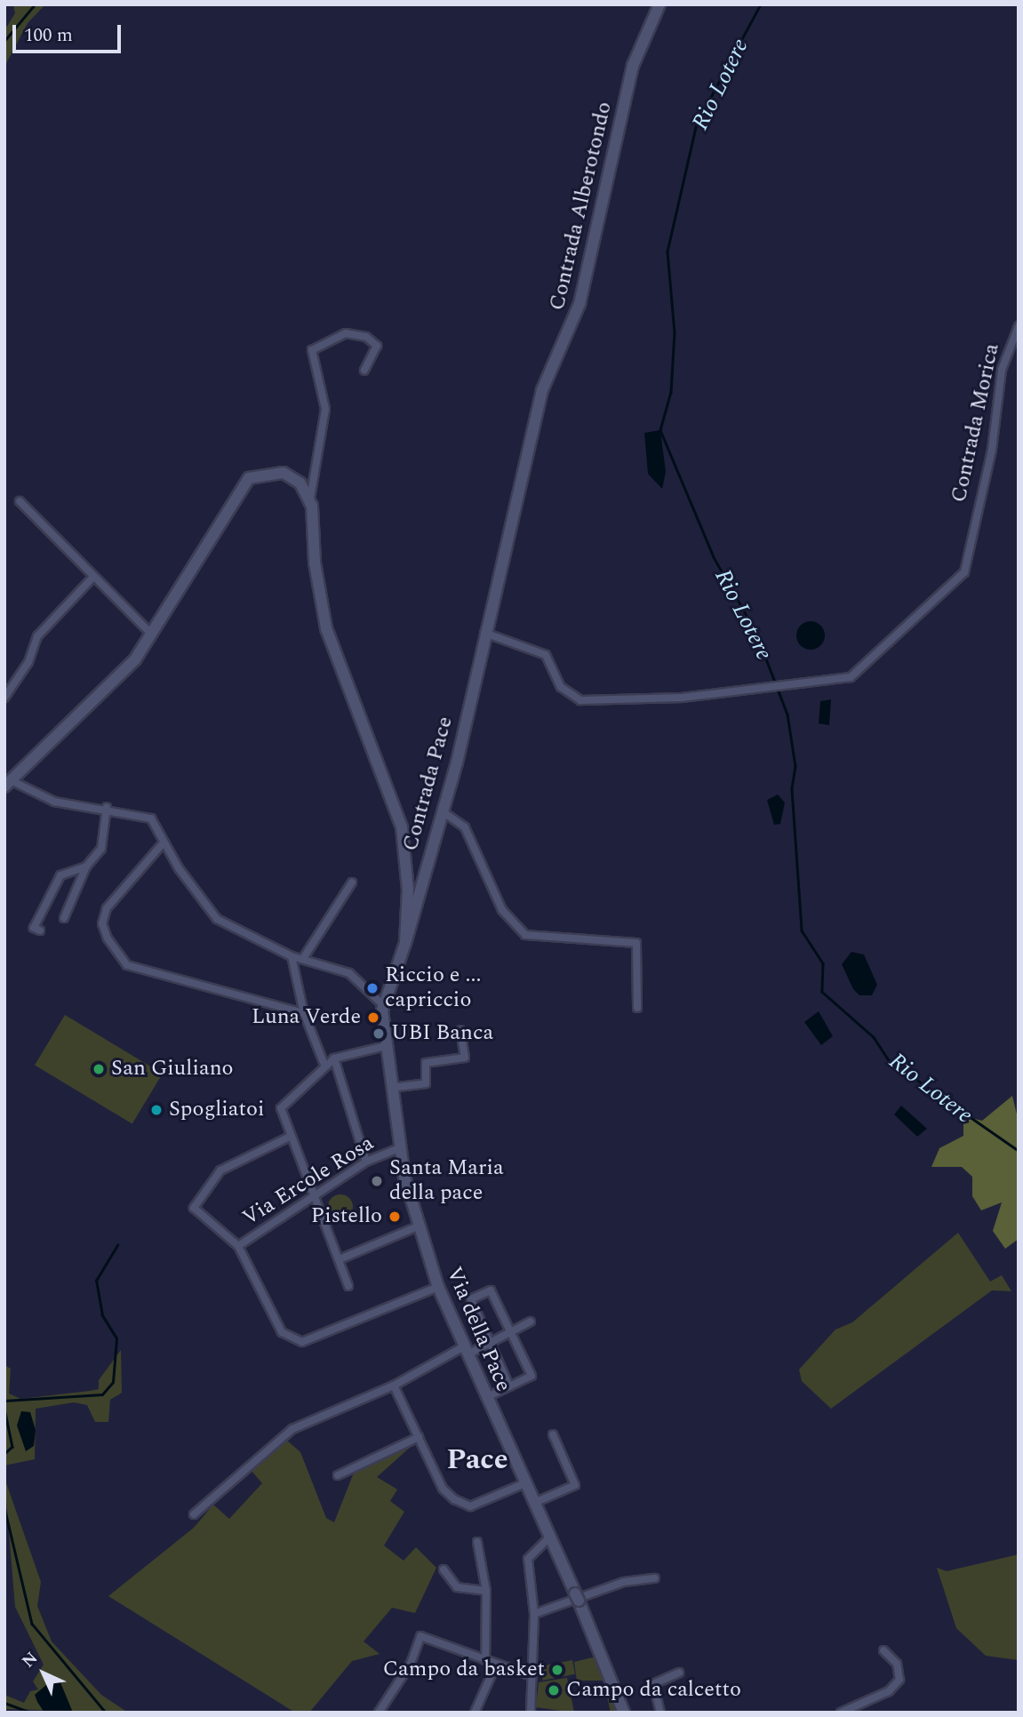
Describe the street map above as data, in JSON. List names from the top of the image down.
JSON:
{
  "streets": {
    "main road": ["Contrada Alberotondo", "Contrada Pace", "Via della Pace"],
    "street": ["Contrada Morica", "Via Ercole Rosa"]
  },
  "crossings": [
    ["Contrada Alberotondo", "Contrada Morica"],
    ["Contrada Alberotondo", "Contrada Pace"],
    ["Contrada Morica", "Contrada Pace"],
    ["Contrada Pace", "Via della Pace"],
    ["Via Ercole Rosa", "Via della Pace"]
  ],
  "districts": ["Pace"],
  "water": ["Rio Lotere"],
  "places": [
    "Riccio e ... capriccio",
    "Luna Verde",
    "UBI Banca",
    "San Giuliano",
    "Spogliatoi",
    "Santa Maria della pace",
    "Pistello",
    "Campo da basket",
    "Campo da calcetto"
  ],
  "scale_bar": "100 m",
  "north": "top left"
}
